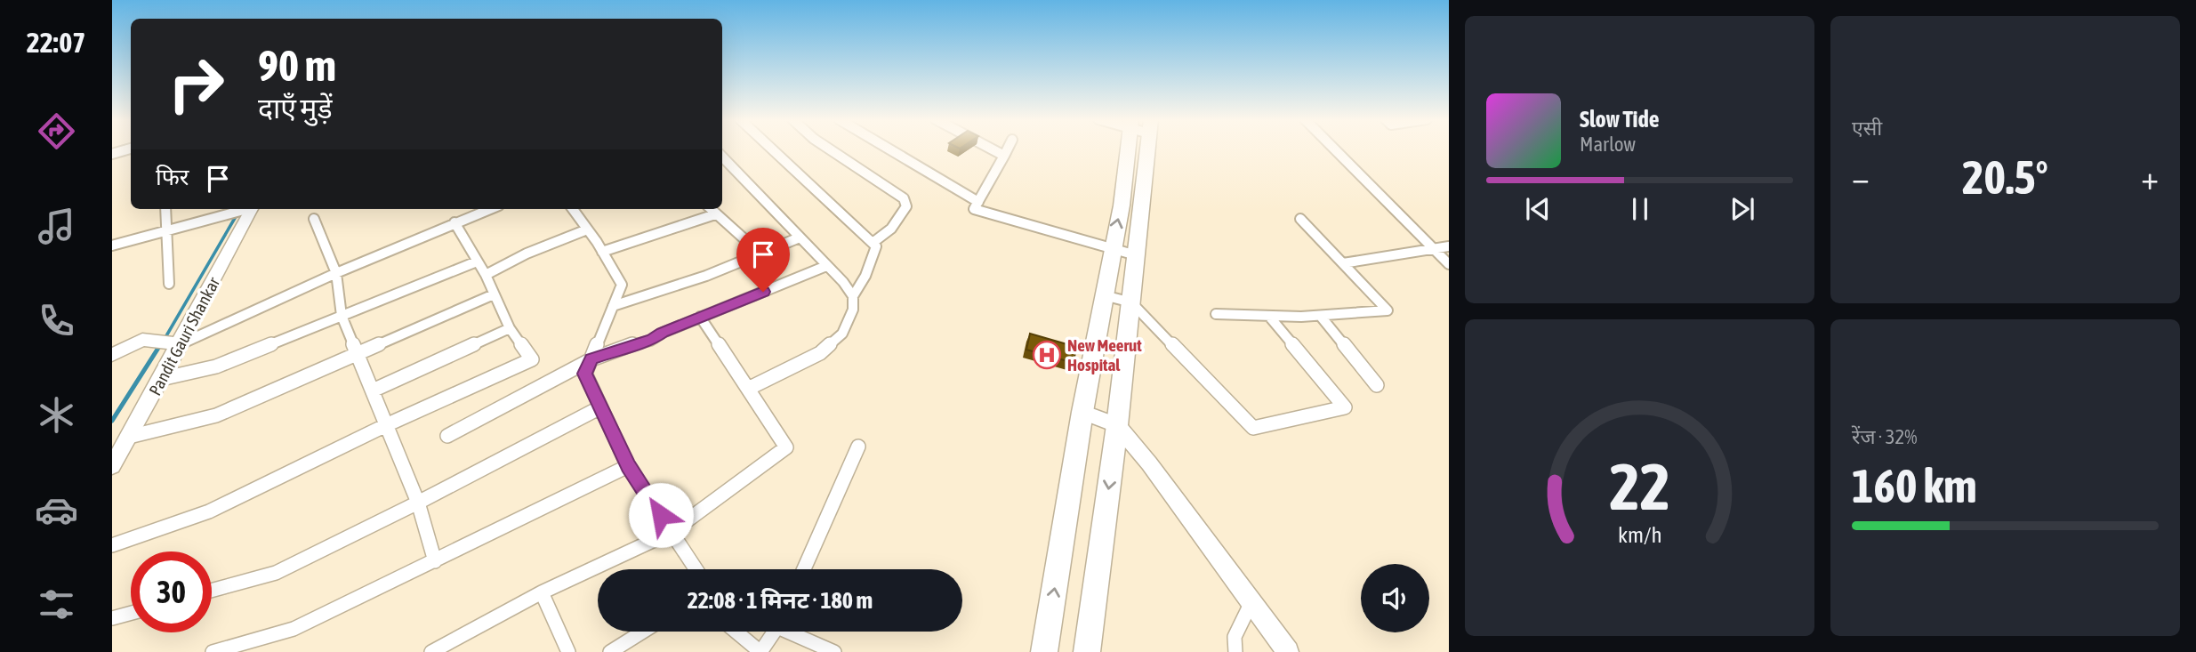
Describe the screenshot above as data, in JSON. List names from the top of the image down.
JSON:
{
  "streets": {
    "street": ["Pandit Gauri Shankar"]
  },
  "places": {
    "hospital": ["New Meerut Hospital"]
  },
  "page": {
    "tabs": "22:07",
    "tile": [
      "एसी",
      ["रेंज · 32%", "160 km"]
    ],
    "turn": ["90 m", "दाएँ मुड़ें"],
    "song": ["Slow Tide", "Marlow"],
    "then": "फिर",
    "heat": ["−", "20.5°", "+"],
    "limit": "30",
    "trip": "22:08 · 1 मिनट · 180 m",
    "gauge": ["22", "km/h"]
  }
}
